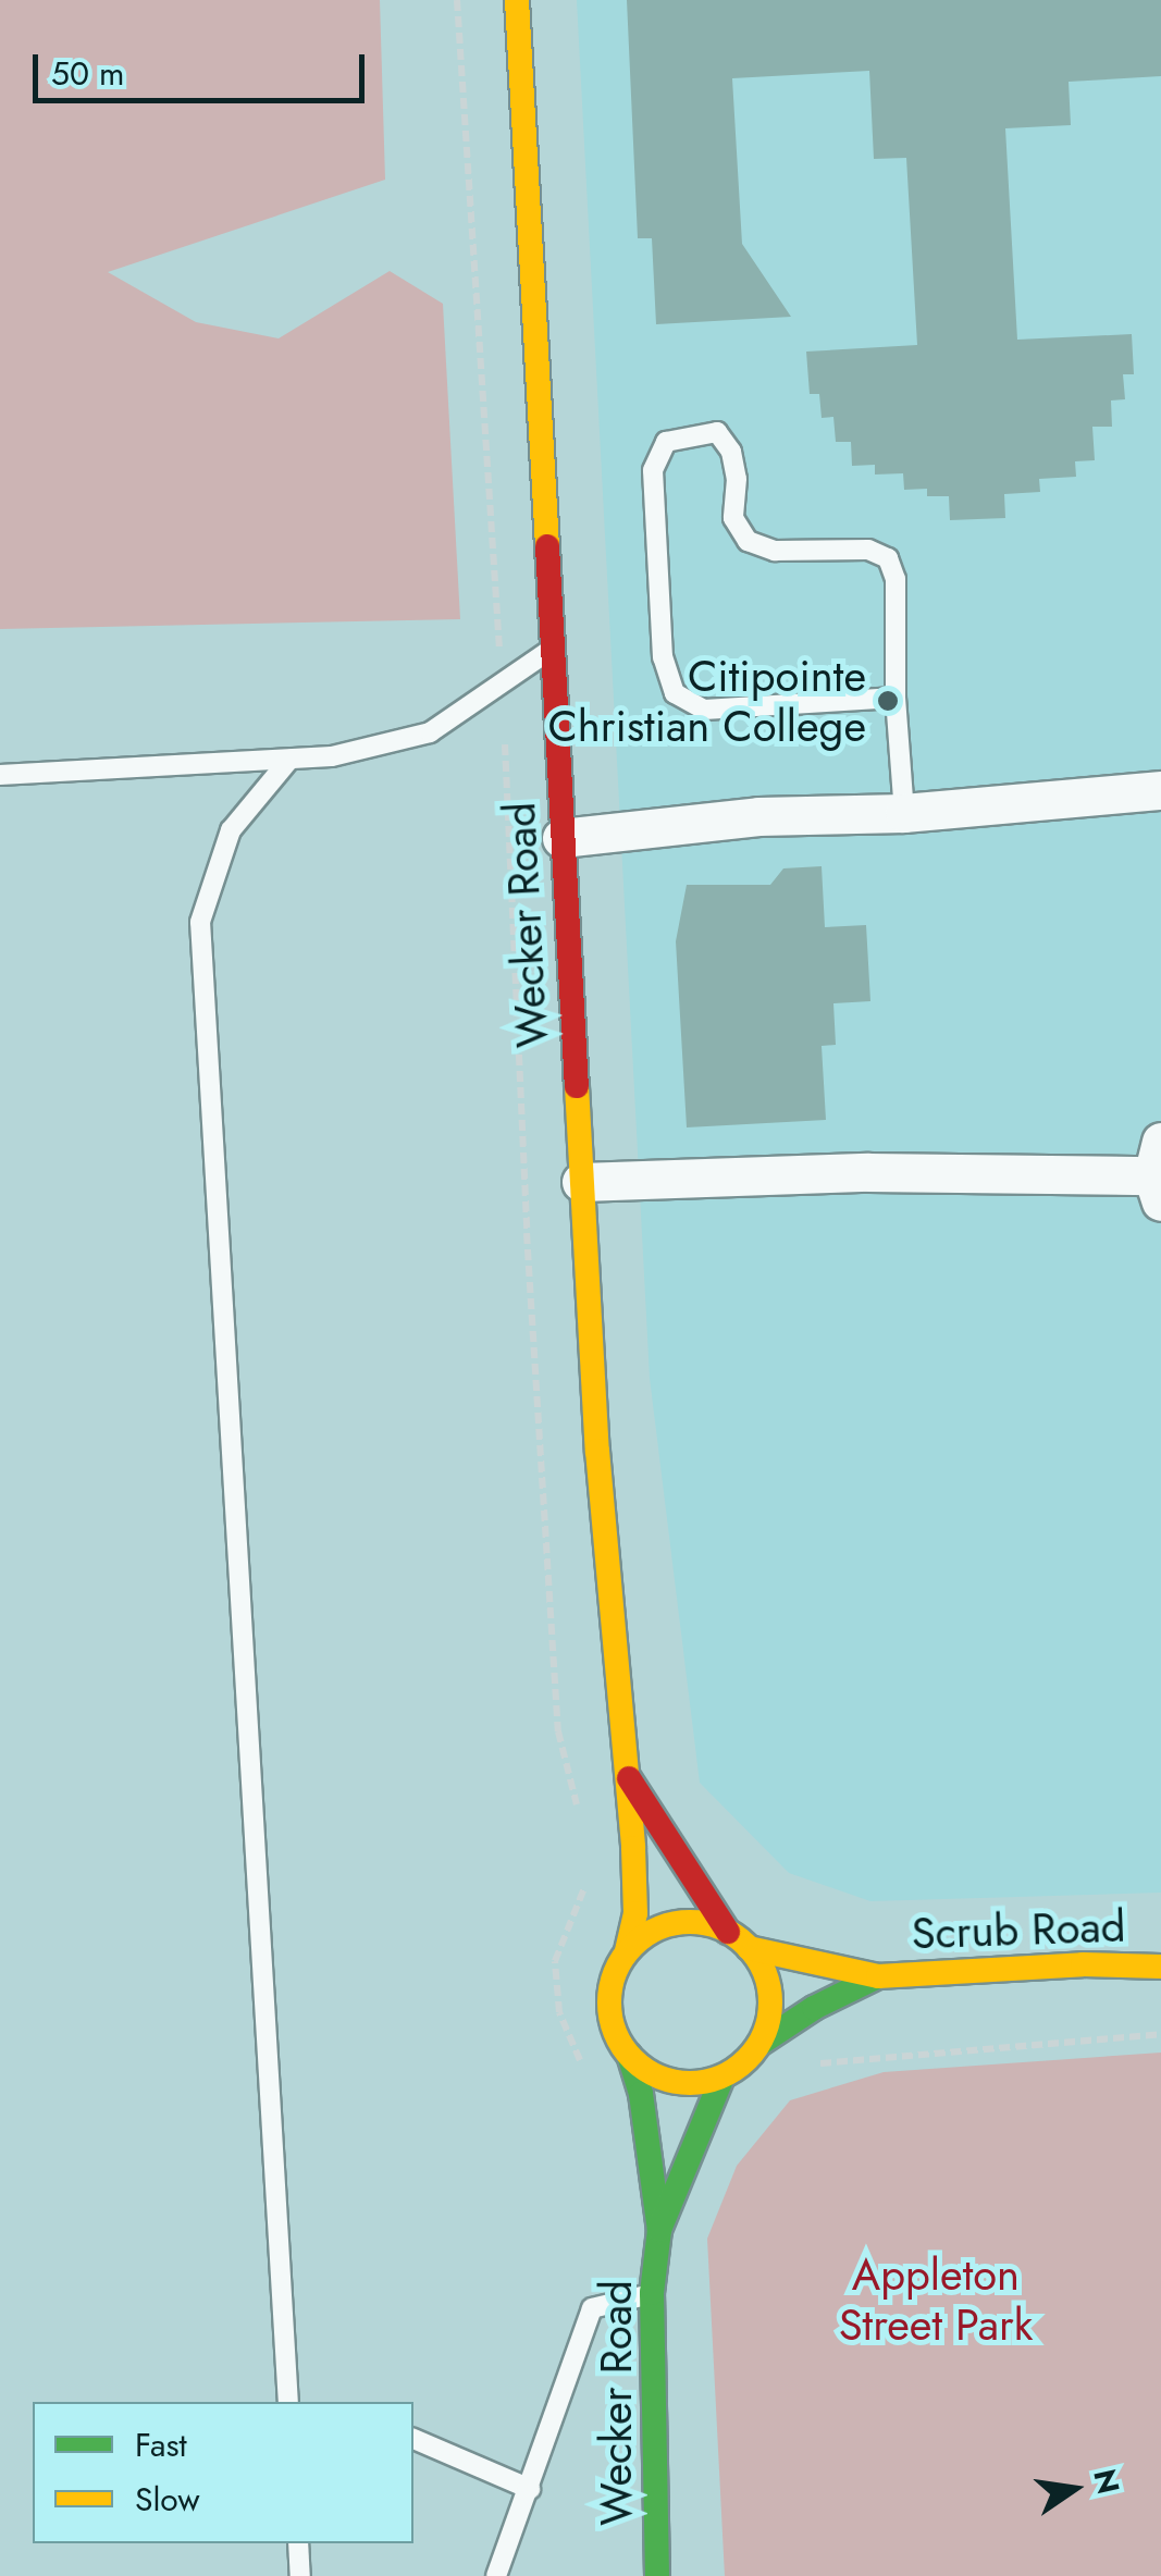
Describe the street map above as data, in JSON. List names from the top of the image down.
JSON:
{
  "streets": {
    "street": ["Wecker Road", "Scrub Road"]
  },
  "crossings": [
    ["Wecker Road", "Scrub Road"]
  ],
  "parks": ["Appleton Street Park"],
  "places": ["Citipointe Christian College"],
  "legend": ["Fast", "Slow"],
  "scale_bar": "50 m",
  "north": "right"
}
